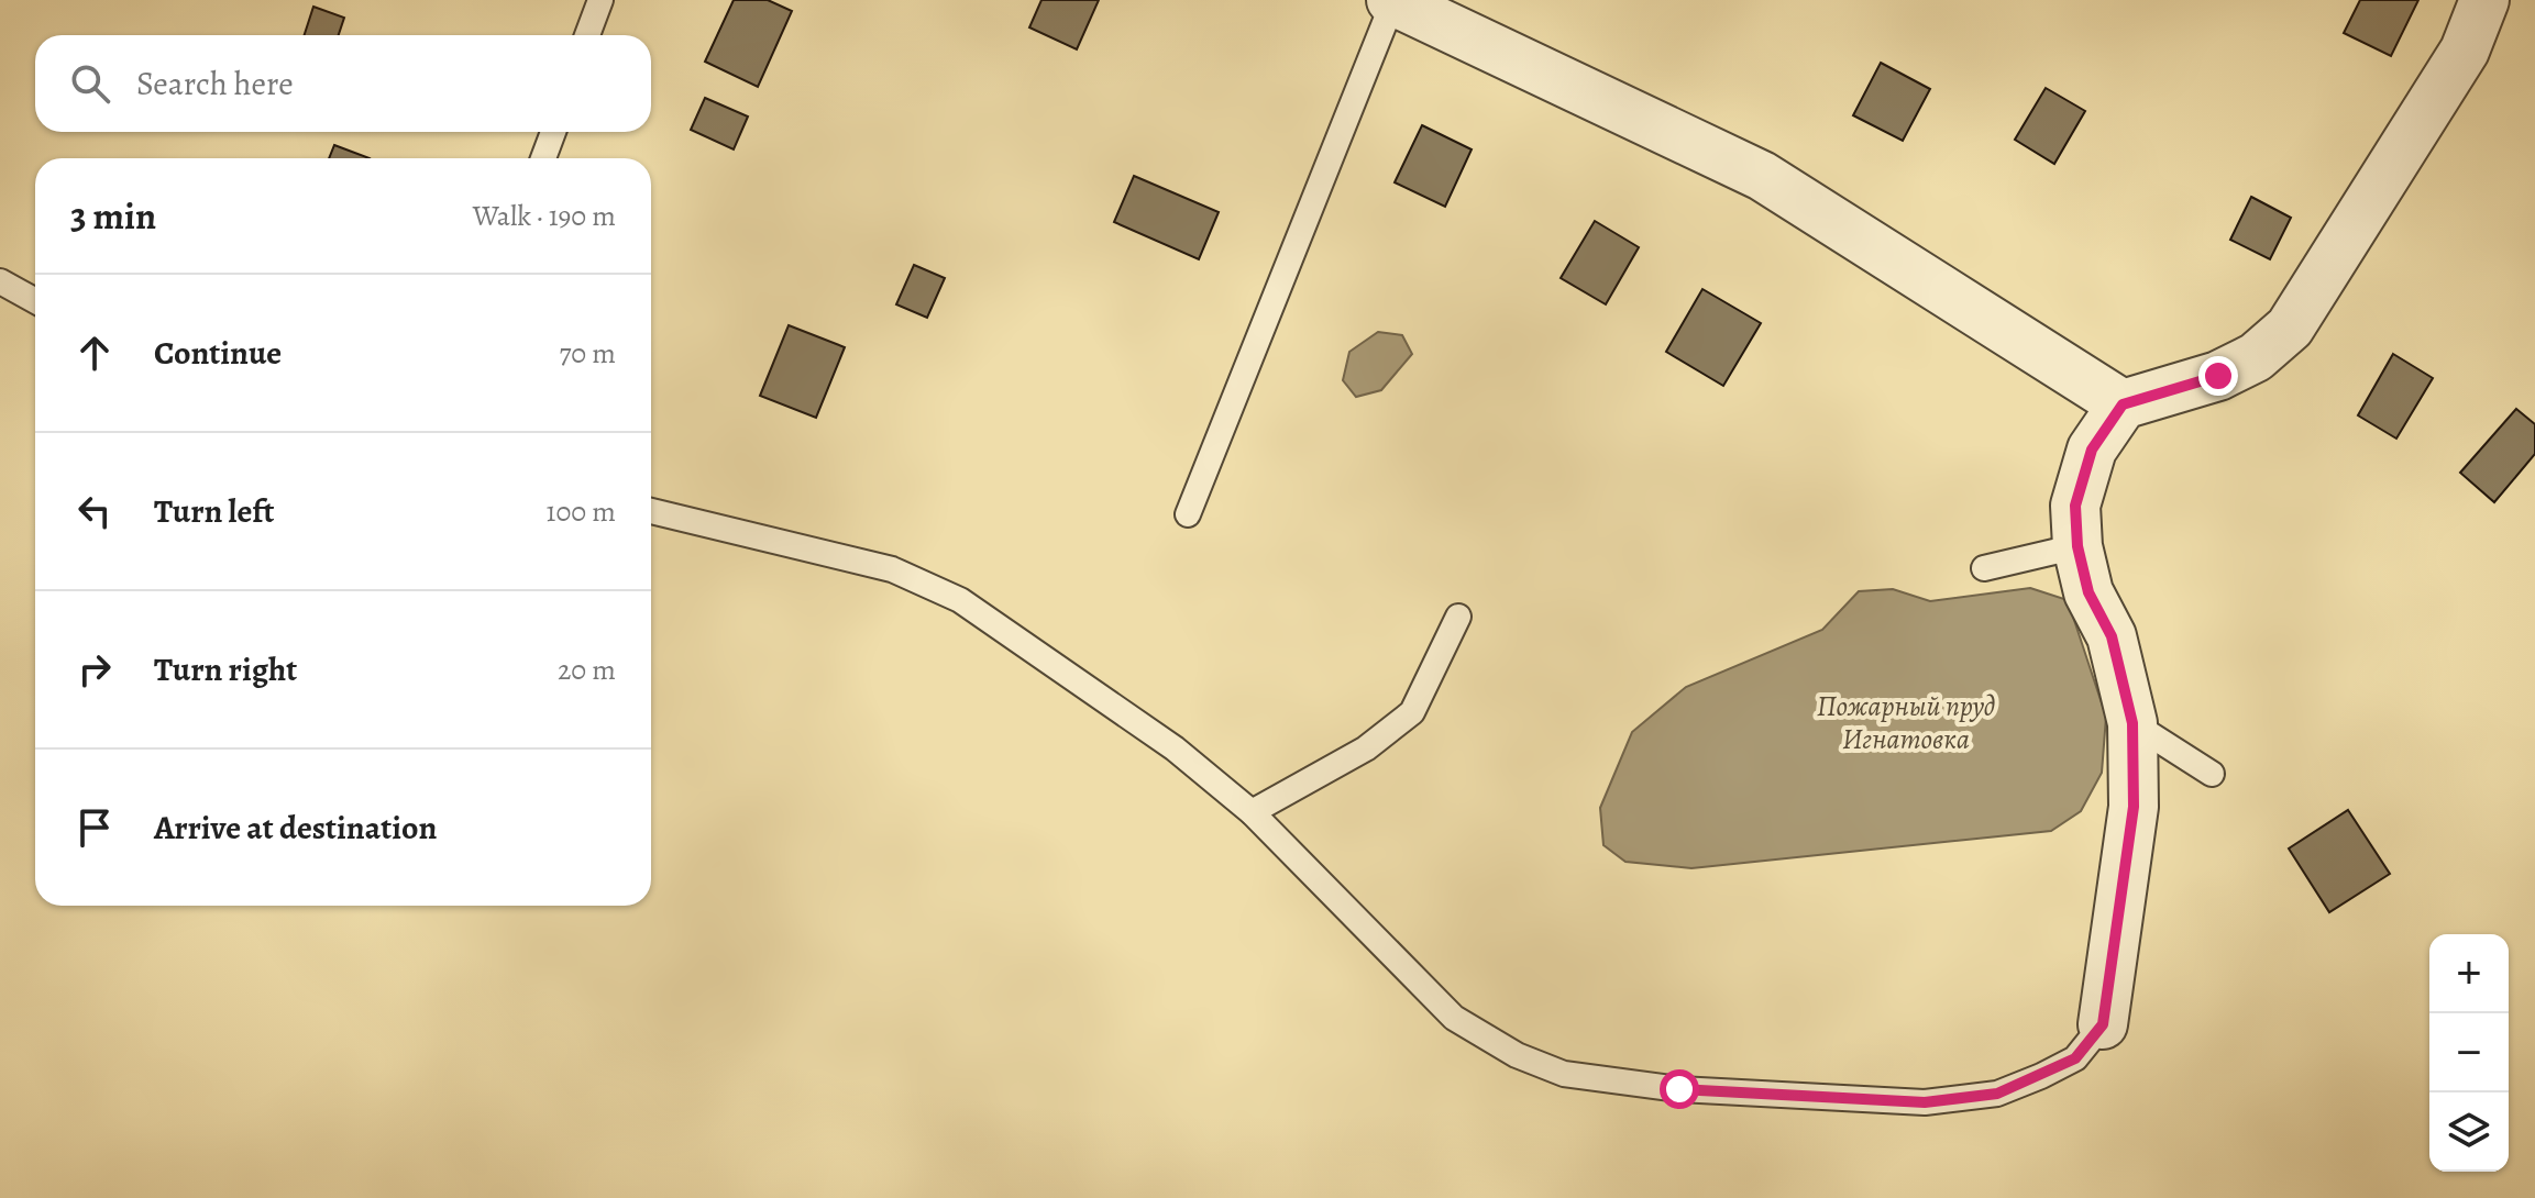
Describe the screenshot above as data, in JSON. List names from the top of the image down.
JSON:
{
  "water": ["Пожарный пруд Игнатовка"],
  "page": {
    "search": "Search here",
    "heading": ["3 min", "Walk · 190 m"],
    "list": [
      ["Continue", "70 m"],
      ["Turn left", "100 m"],
      ["Turn right", "20 m"],
      "Arrive at destination"
    ],
    "map_buttons": ["+", "−"]
  }
}
